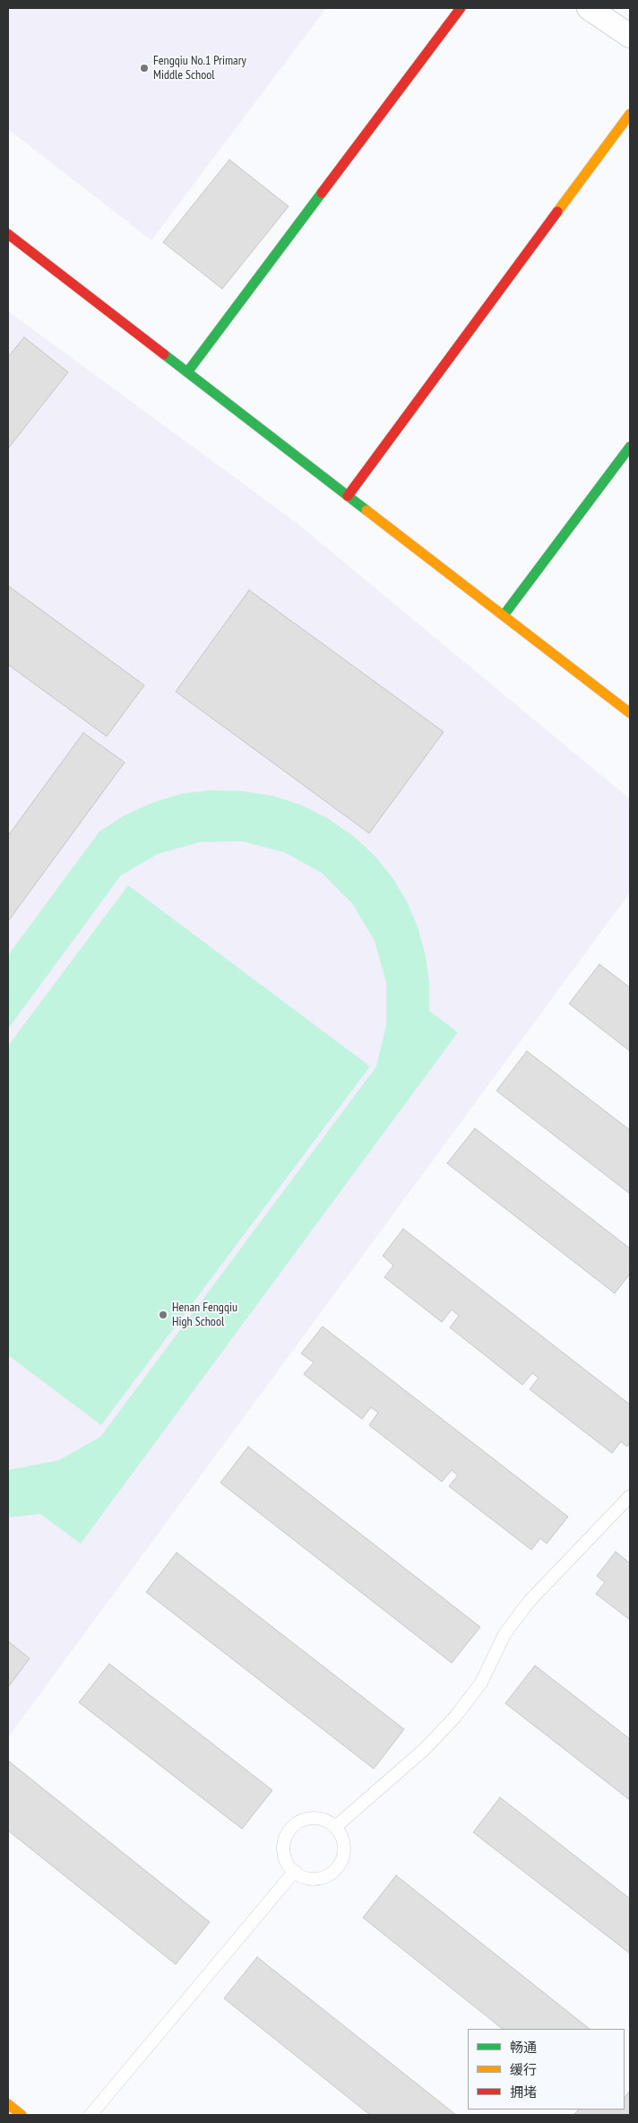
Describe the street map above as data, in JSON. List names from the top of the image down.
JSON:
{
  "places": ["Fengqiu No.1 Primary Middle School", "Henan Fengqiu High School"],
  "legend": ["畅通", "缓行", "拥堵"]
}
